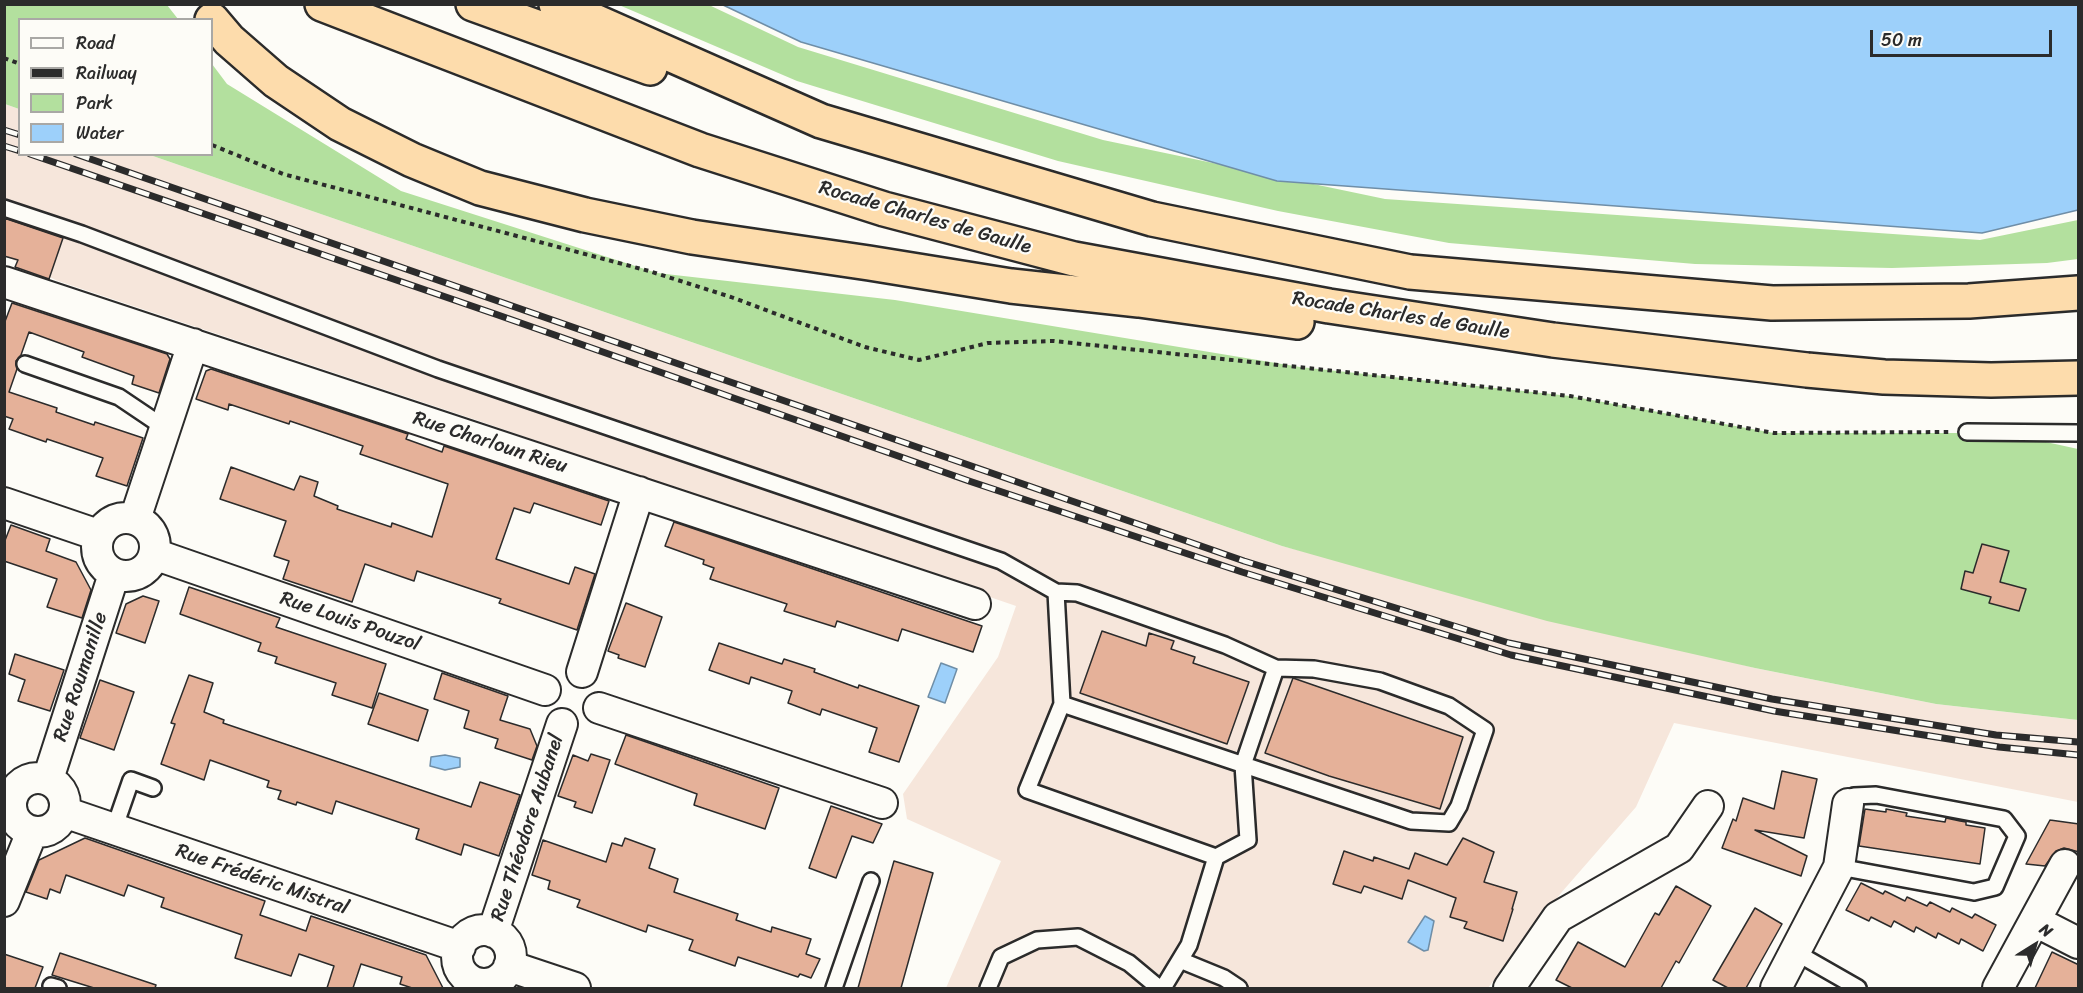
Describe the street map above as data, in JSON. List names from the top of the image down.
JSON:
{
  "streets": {
    "highway": ["Rocade Charles de Gaulle"],
    "street": [
      "Rue Charloun Rieu",
      "Rue Louis Pouzol",
      "Rue Roumanille",
      "Rue Théodore Aubanel",
      "Rue Frédéric Mistral"
    ]
  },
  "crossings": [
    ["Rue Louis Pouzol", "Rue Roumanille"],
    ["Rue Louis Pouzol", "Rue Théodore Aubanel"],
    ["Rue Roumanille", "Rue Frédéric Mistral"],
    ["Rue Théodore Aubanel", "Rue Frédéric Mistral"]
  ],
  "legend": [
    "Road",
    "Railway",
    "Park",
    "Water"
  ],
  "scale_bar": "50 m",
  "north": "top right"
}
